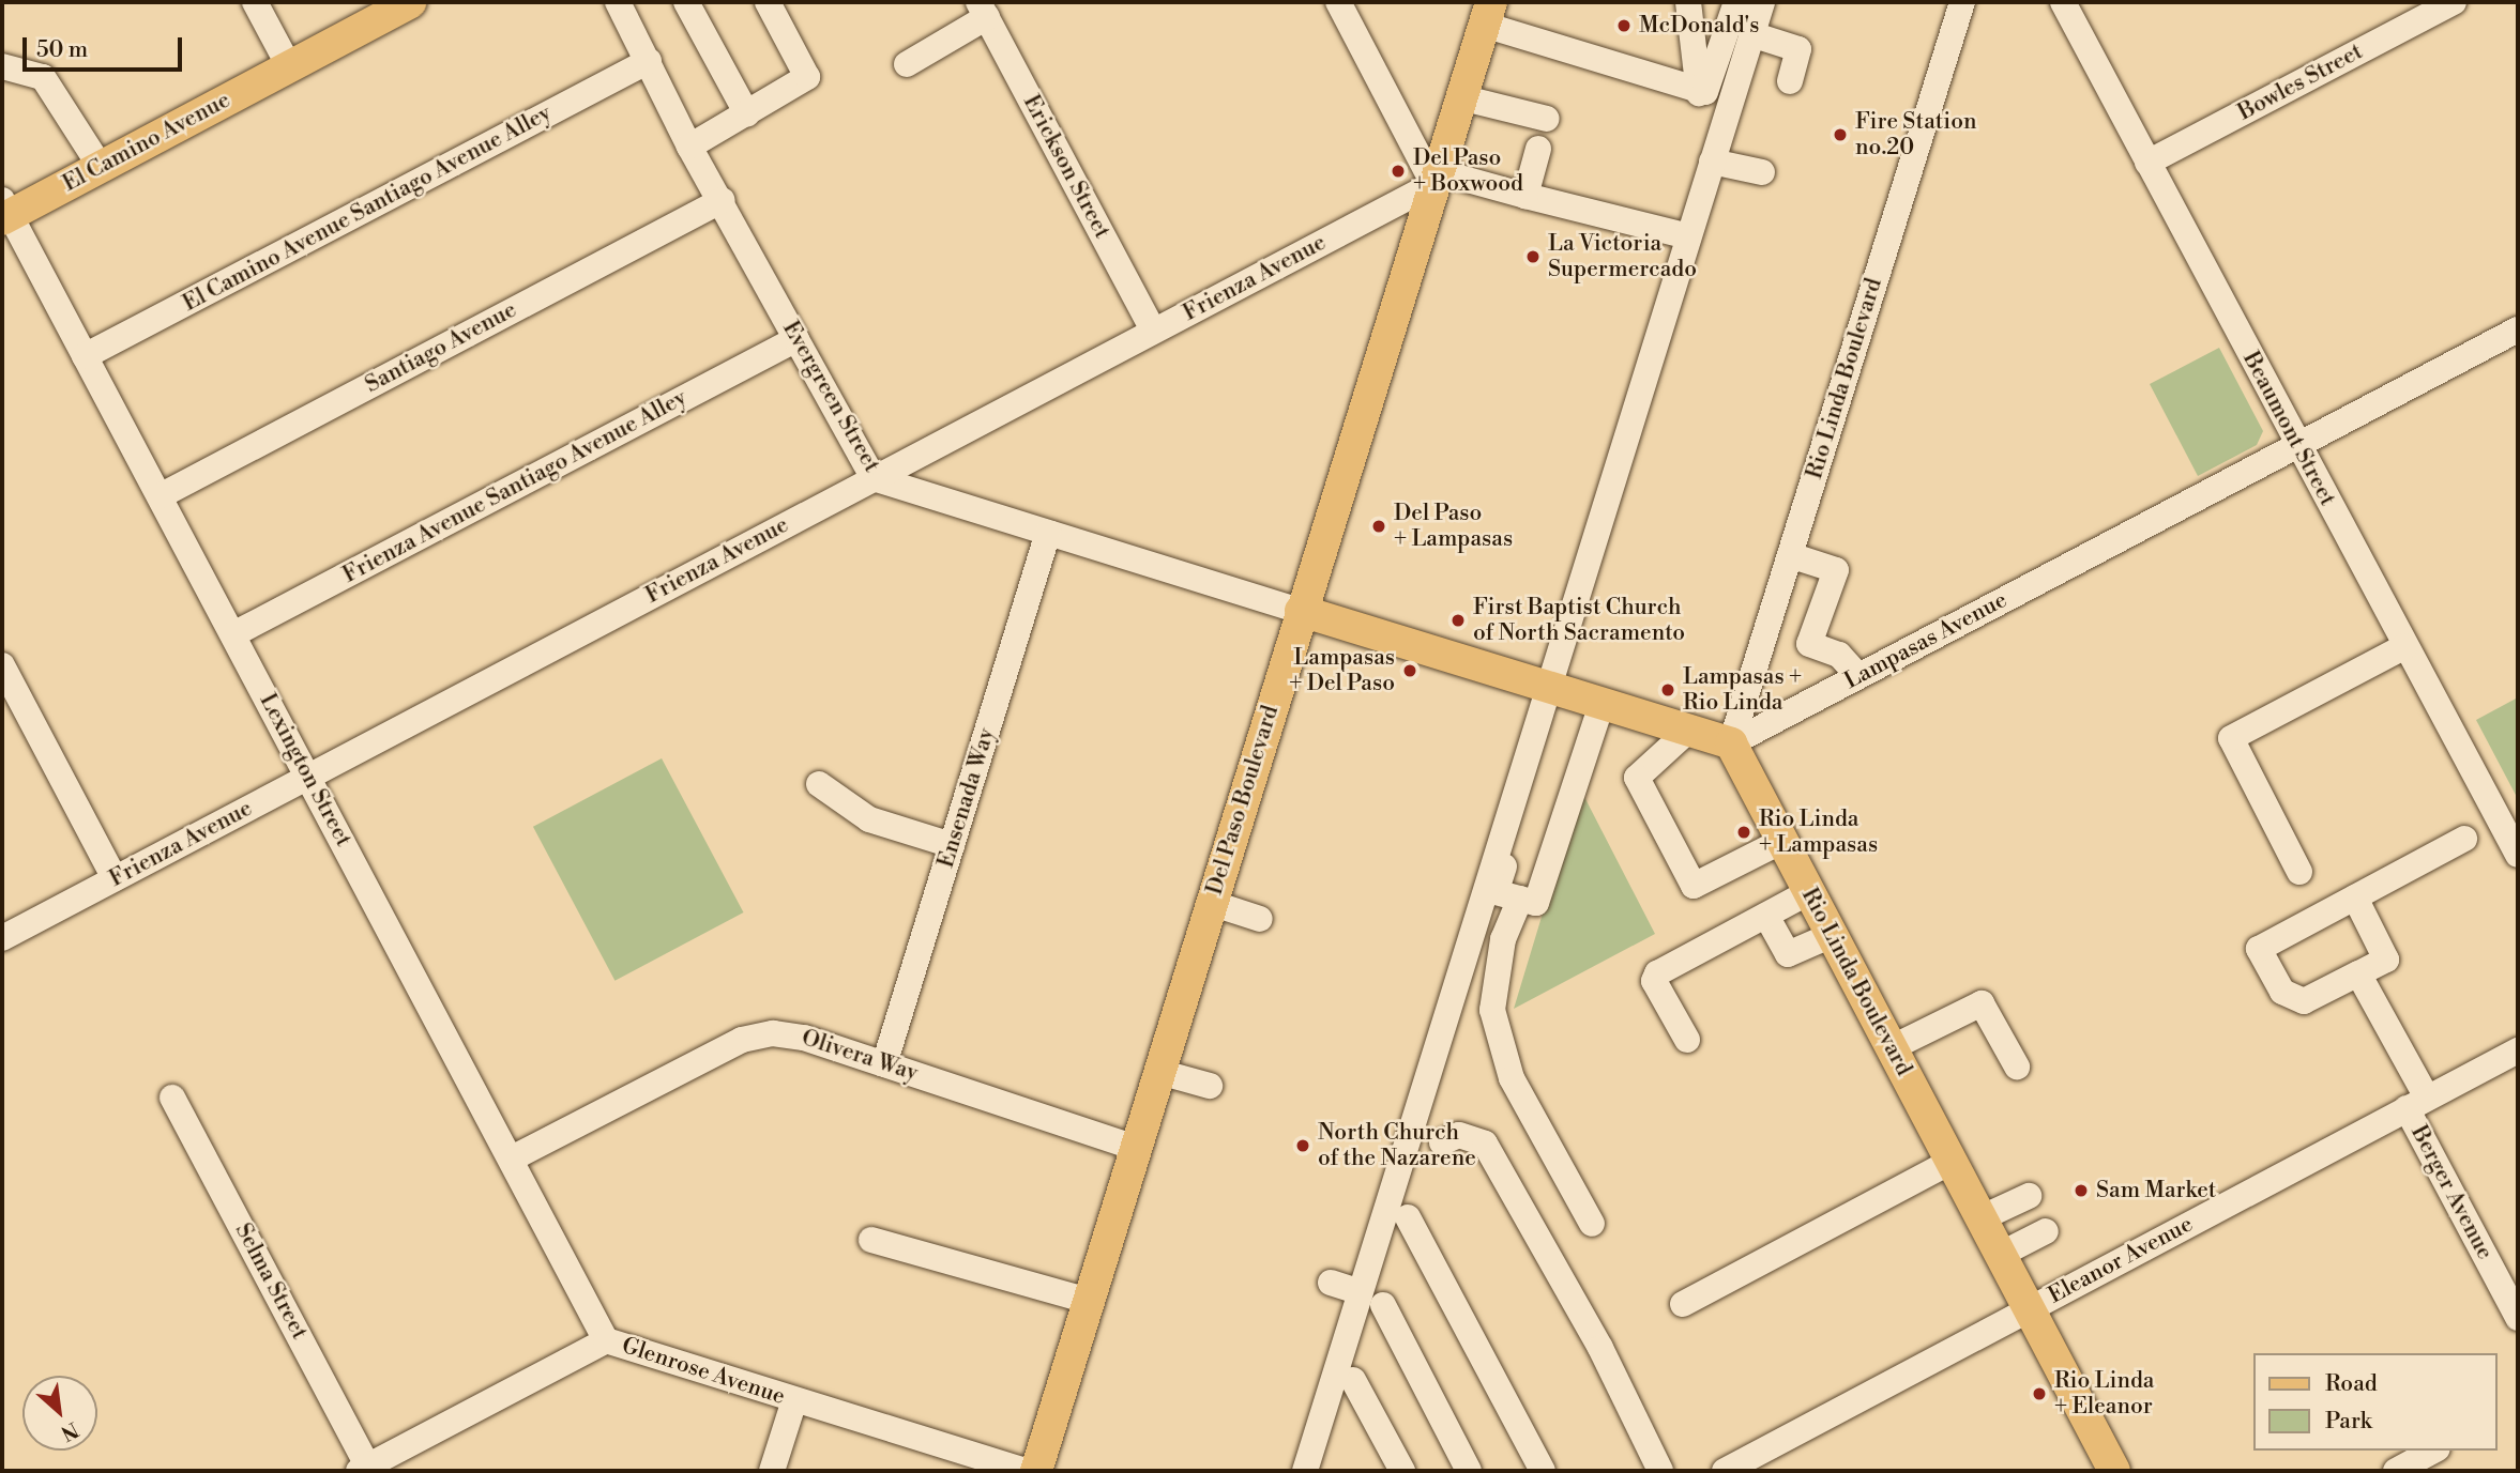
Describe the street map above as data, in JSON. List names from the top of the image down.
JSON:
{
  "streets": {
    "main road": ["El Camino Avenue", "Rio Linda Boulevard", "Del Paso Boulevard"],
    "street": [
      "Bowles Street",
      "Erickson Street",
      "El Camino Avenue Santiago Avenue Alley",
      "Frienza Avenue",
      "Santiago Avenue",
      "Evergreen Street",
      "Beaumont Street",
      "Frienza Avenue Santiago Avenue Alley",
      "Lampasas Avenue",
      "Lexington Street",
      "Ensenada Way",
      "Olivera Way",
      "Berger Avenue",
      "Eleanor Avenue",
      "Selma Street",
      "Glenrose Avenue"
    ]
  },
  "crossings": [
    ["Bowles Street", "Beaumont Street"],
    ["El Camino Avenue", "Lexington Street"],
    ["Erickson Street", "Frienza Avenue"],
    ["El Camino Avenue Santiago Avenue Alley", "Evergreen Street"],
    ["El Camino Avenue Santiago Avenue Alley", "Lexington Street"],
    ["Frienza Avenue", "Evergreen Street"],
    ["Frienza Avenue", "Lexington Street"],
    ["Frienza Avenue", "Del Paso Boulevard"],
    ["Santiago Avenue", "Evergreen Street"],
    ["Santiago Avenue", "Lexington Street"],
    ["Rio Linda Boulevard", "Lampasas Avenue"],
    ["Rio Linda Boulevard", "Eleanor Avenue"],
    ["Evergreen Street", "Frienza Avenue Santiago Avenue Alley"],
    ["Evergreen Street", "Ensenada Way"],
    ["Evergreen Street", "Del Paso Boulevard"],
    ["Beaumont Street", "Lampasas Avenue"],
    ["Frienza Avenue Santiago Avenue Alley", "Lexington Street"],
    ["Lexington Street", "Olivera Way"],
    ["Lexington Street", "Glenrose Avenue"],
    ["Ensenada Way", "Olivera Way"],
    ["Del Paso Boulevard", "Olivera Way"],
    ["Berger Avenue", "Eleanor Avenue"],
    ["Selma Street", "Glenrose Avenue"]
  ],
  "places": [
    "McDonald's",
    "Fire Station no.20",
    "Del Paso + Boxwood",
    "La Victoria Supermercado",
    "Del Paso + Lampasas",
    "First Baptist Church of North Sacramento",
    "Lampasas + Del Paso",
    "Lampasas + Rio Linda",
    "Rio Linda + Lampasas",
    "North Church of the Nazarene",
    "Sam Market",
    "Rio Linda + Eleanor"
  ],
  "legend": ["Road", "Park"],
  "scale_bar": "50 m",
  "north": "bottom right"
}
